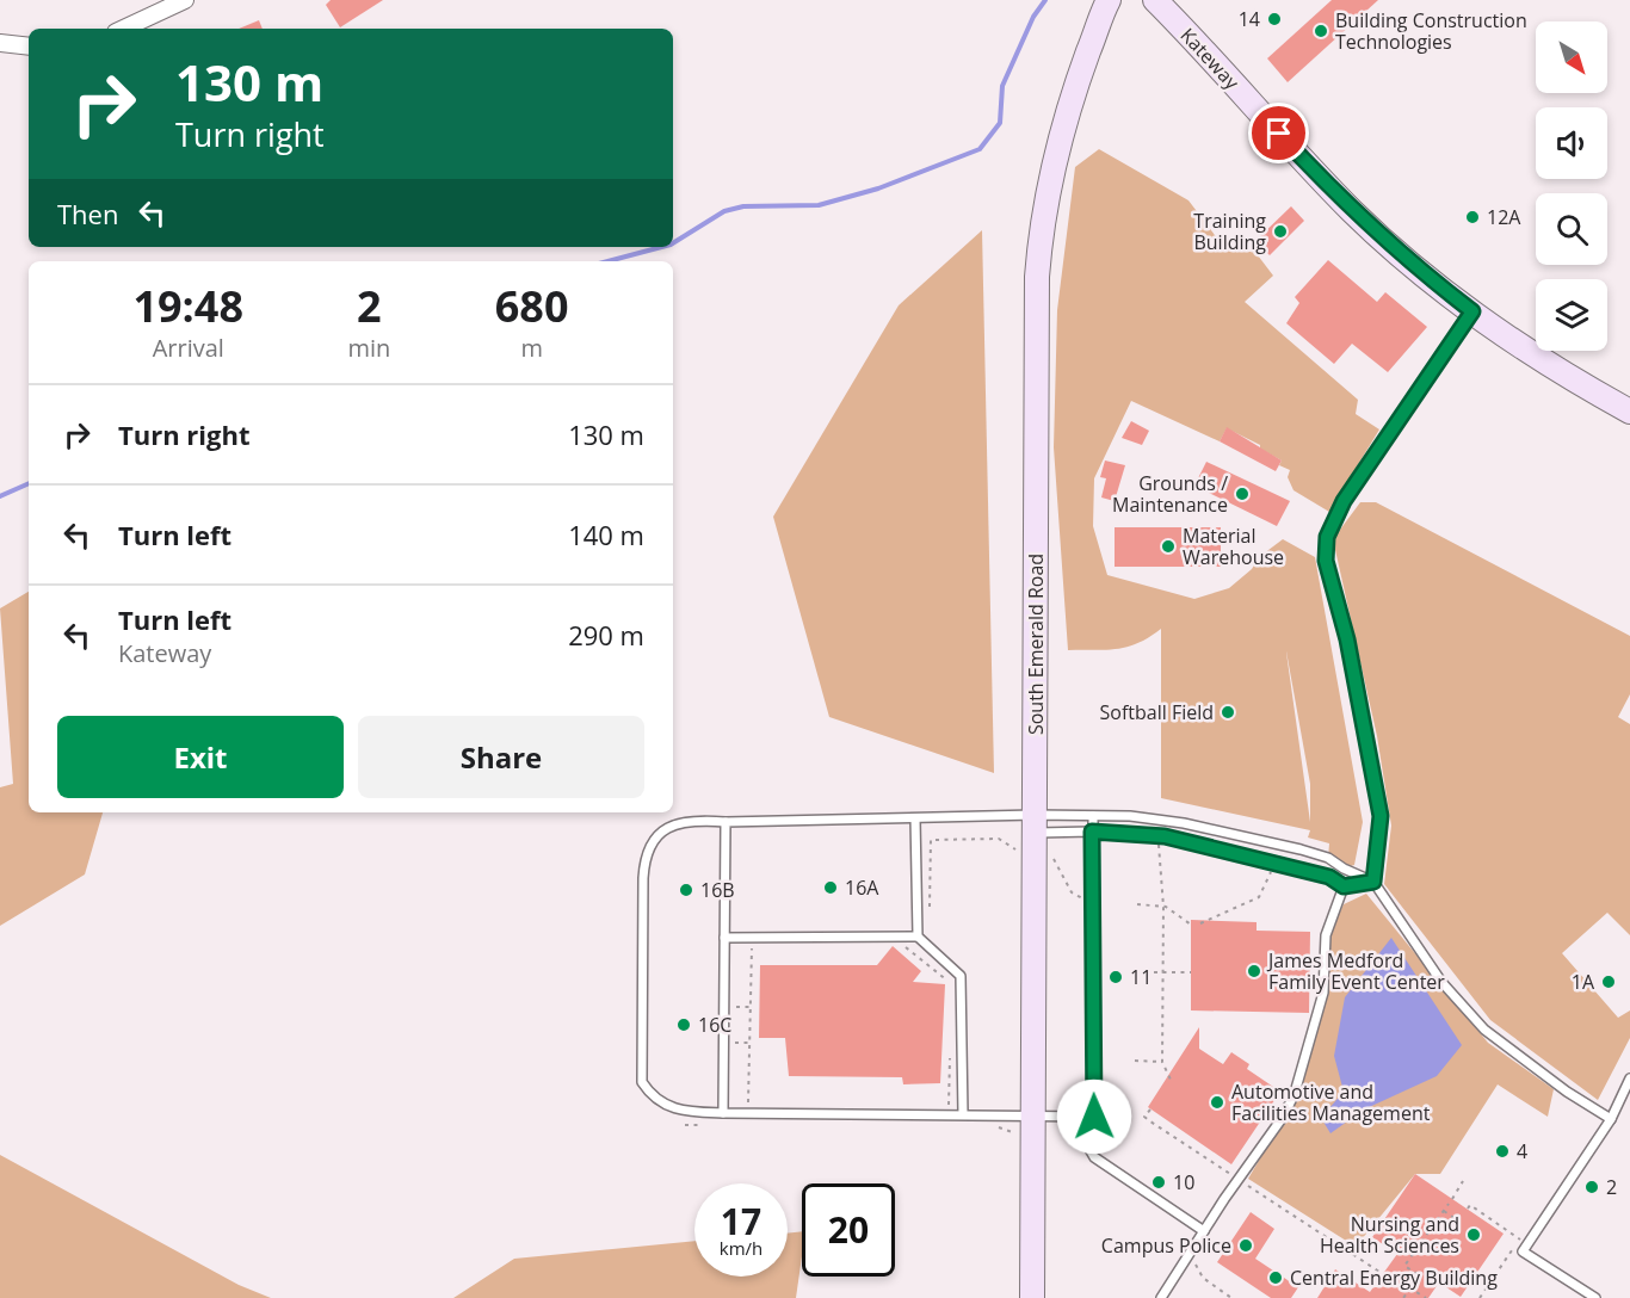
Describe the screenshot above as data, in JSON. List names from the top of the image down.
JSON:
{
  "streets": {
    "street": ["Kateway", "South Emerald Road"]
  },
  "places": [
    "14",
    "Building Construction Technologies",
    "12A",
    "Training Building",
    "Grounds / Maintenance",
    "Material Warehouse",
    "Softball Field",
    "16A",
    "16B",
    "James Medford Family Event Center",
    "11",
    "1A",
    "16C",
    "Automotive and Facilities Management",
    "4",
    "10",
    "2",
    "Nursing and Health Sciences",
    "Campus Police",
    "Central Energy Building"
  ],
  "north": "bottom right",
  "page": {
    "turn": ["130 m", "Turn right"],
    "then": "Then",
    "eta": [
      "19:48",
      "Arrival",
      "2",
      "min",
      "680",
      "m"
    ],
    "list": [
      {
        "name": "Turn right",
        "value": "130 m"
      },
      {
        "name": "Turn left",
        "value": "140 m"
      },
      {
        "name": "Turn left",
        "note": "Kateway",
        "value": "290 m"
      }
    ],
    "buttons": ["Exit", "Share"],
    "speed": "17 km/h",
    "limit": "20"
  }
}
